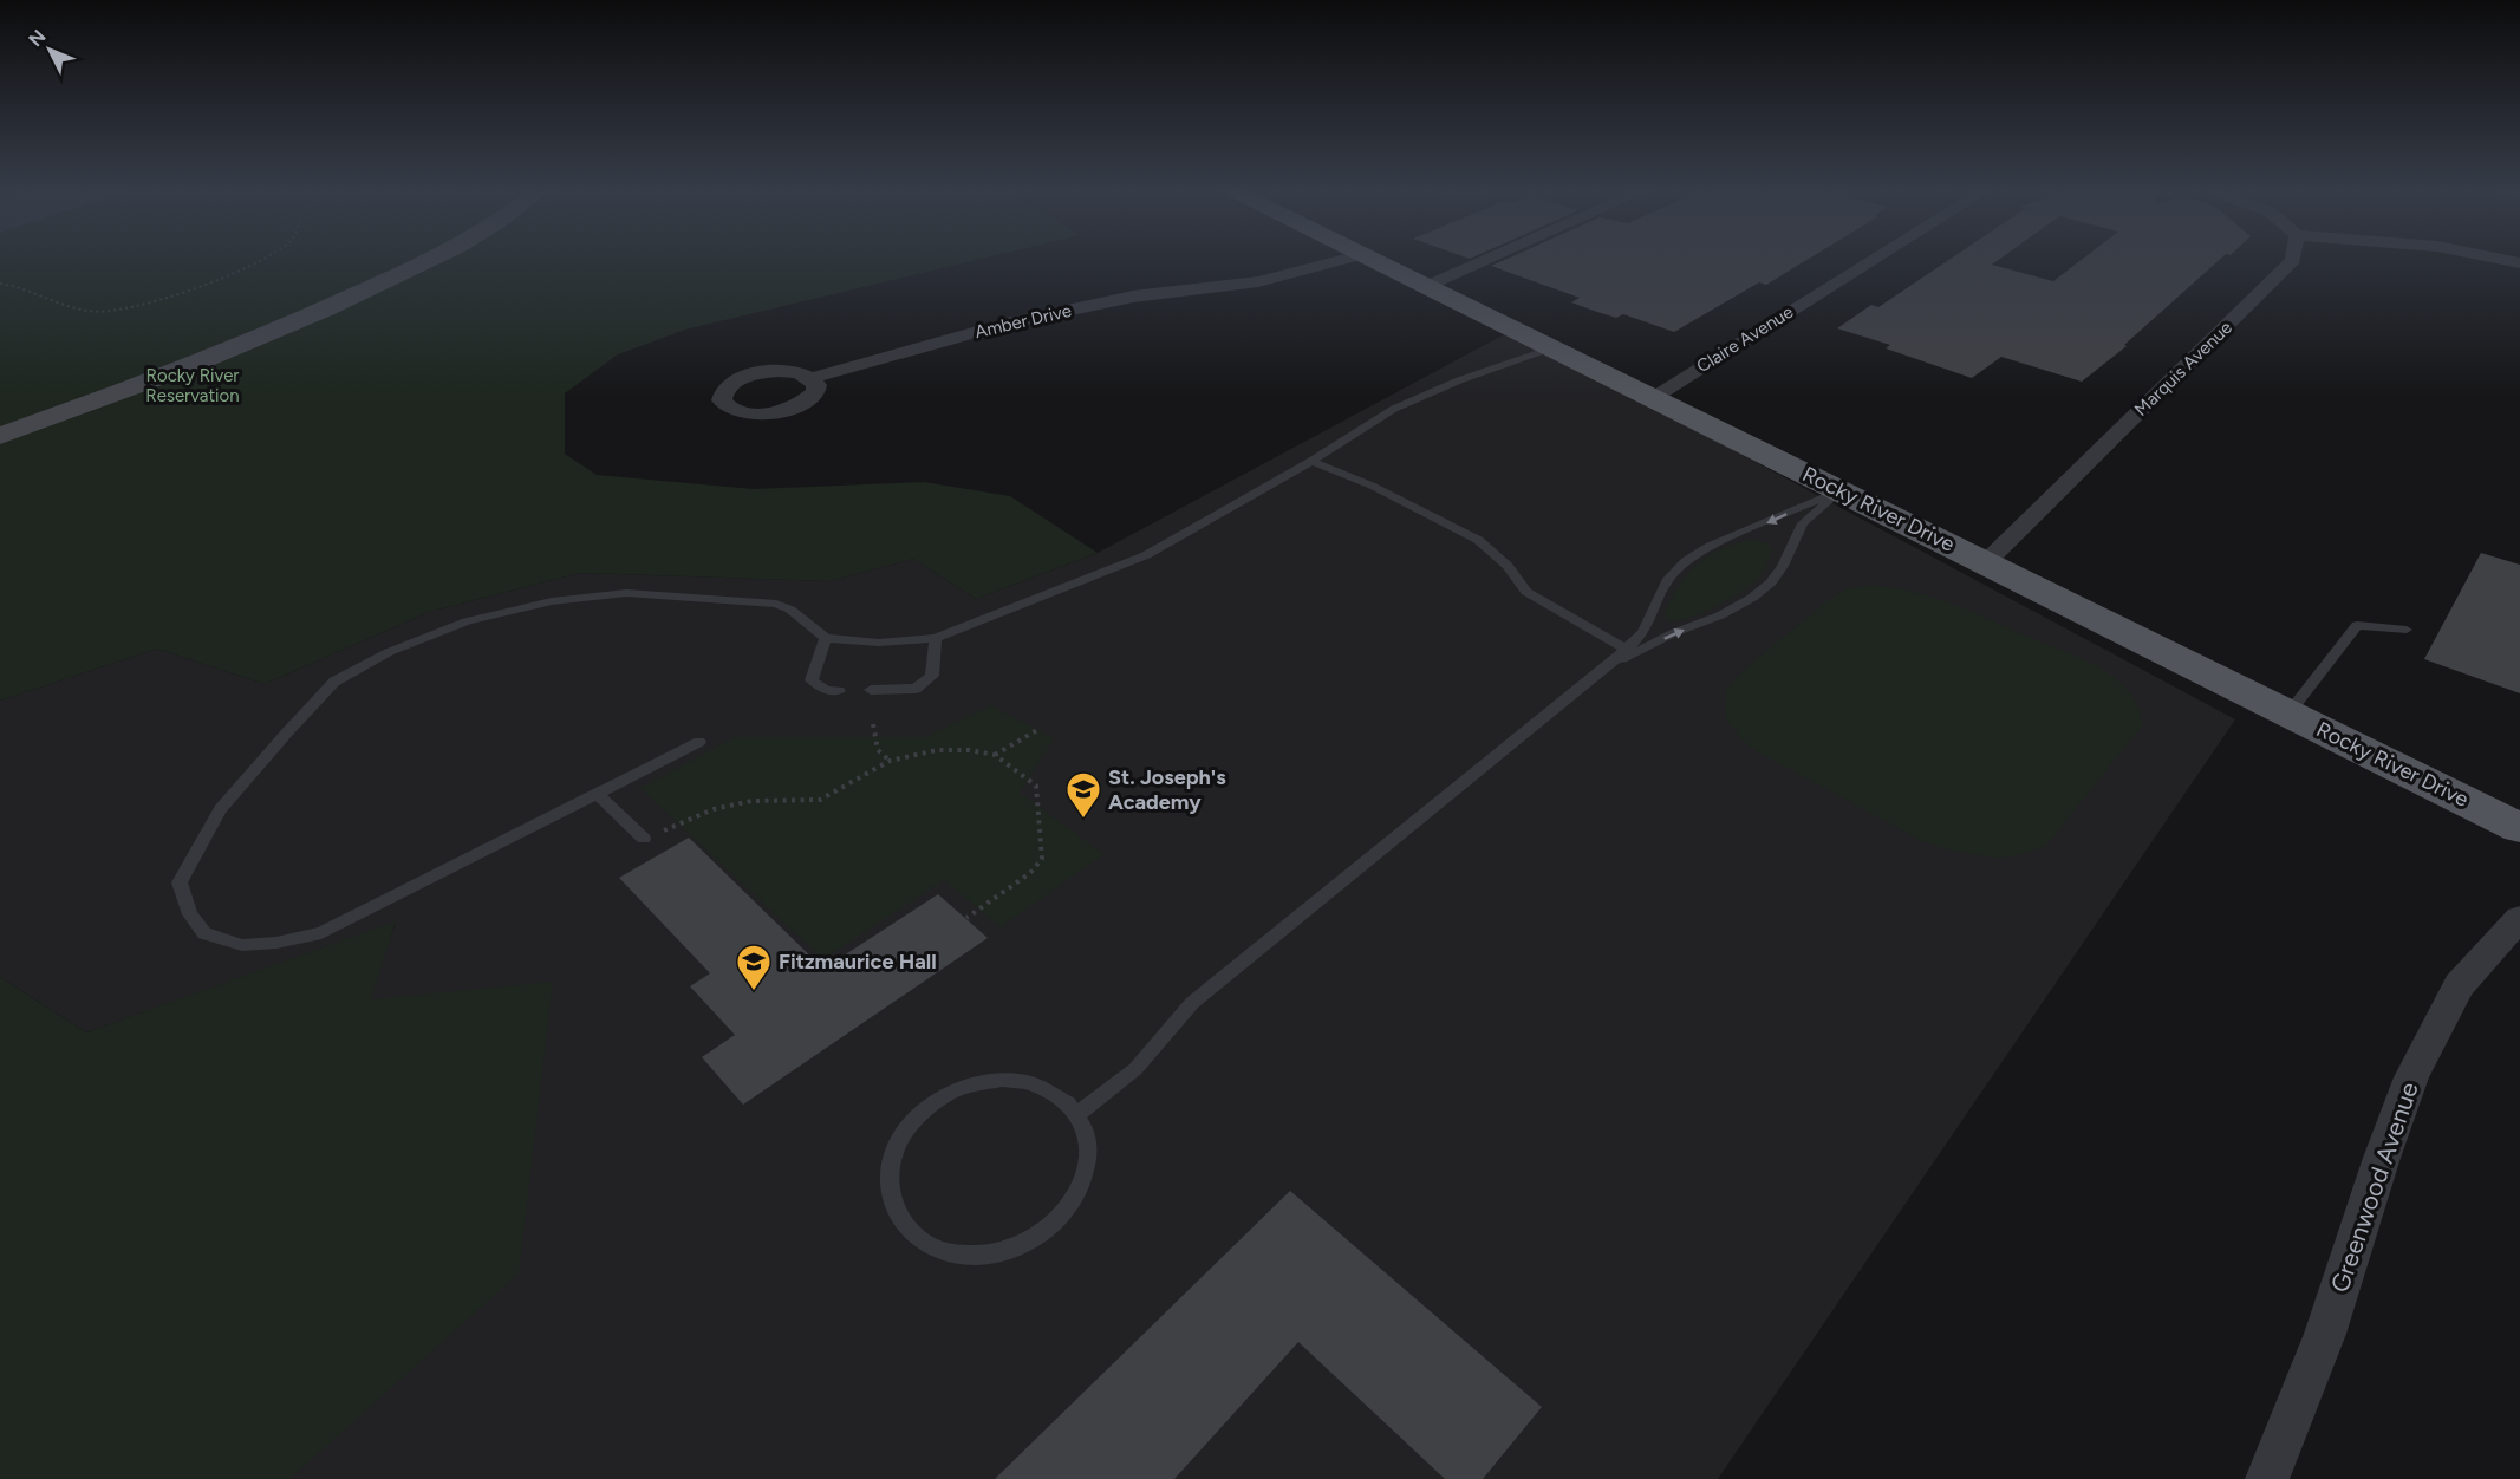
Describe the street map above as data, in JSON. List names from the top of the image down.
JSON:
{
  "streets": {
    "main road": ["Rocky River Drive"],
    "street": [
      "Amber Drive",
      "Claire Avenue",
      "Marquis Avenue",
      "Greenwood Avenue"
    ]
  },
  "crossings": [
    ["Claire Avenue", "Rocky River Drive"],
    ["Marquis Avenue", "Rocky River Drive"]
  ],
  "parks": ["Rocky River Reservation"],
  "places": {
    "school or university": ["St. Joseph's Academy", "Fitzmaurice Hall"]
  },
  "north": "top left"
}
